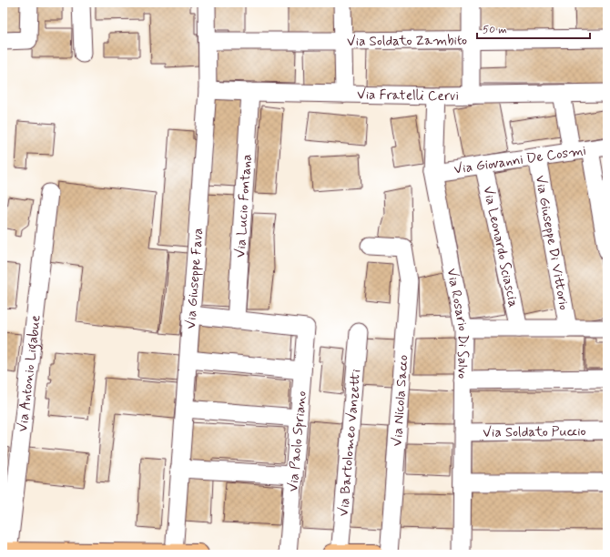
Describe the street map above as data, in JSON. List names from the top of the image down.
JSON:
{
  "streets": {
    "street": [
      "Via Soldato Zambito",
      "Via Fratelli Cervi",
      "Via Giovanni De Cosmi",
      "Via Lucio Fontana",
      "Via Giuseppe Di Vittorio",
      "Via Leonardo Sciascia",
      "Via Giuseppe Fava",
      "Via Rosario Di Salvo",
      "Via Antonio Ligabue",
      "Via Nicola Sacco",
      "Via Soldato Puccio",
      "Via Paolo Spriano",
      "Via Bartolomeo Vanzetti"
    ]
  },
  "crossings": [
    ["Via Soldato Zambito", "Via Giuseppe Fava"],
    ["Via Fratelli Cervi", "Via Lucio Fontana"],
    ["Via Fratelli Cervi", "Via Giuseppe Fava"],
    ["Via Fratelli Cervi", "Via Rosario Di Salvo"],
    ["Via Giovanni De Cosmi", "Via Giuseppe Di Vittorio"],
    ["Via Giovanni De Cosmi", "Via Leonardo Sciascia"],
    ["Via Giovanni De Cosmi", "Via Rosario Di Salvo"],
    ["Via Lucio Fontana", "Via Paolo Spriano"],
    ["Via Rosario Di Salvo", "Via Soldato Puccio"]
  ],
  "scale_bar": "50 m"
}
